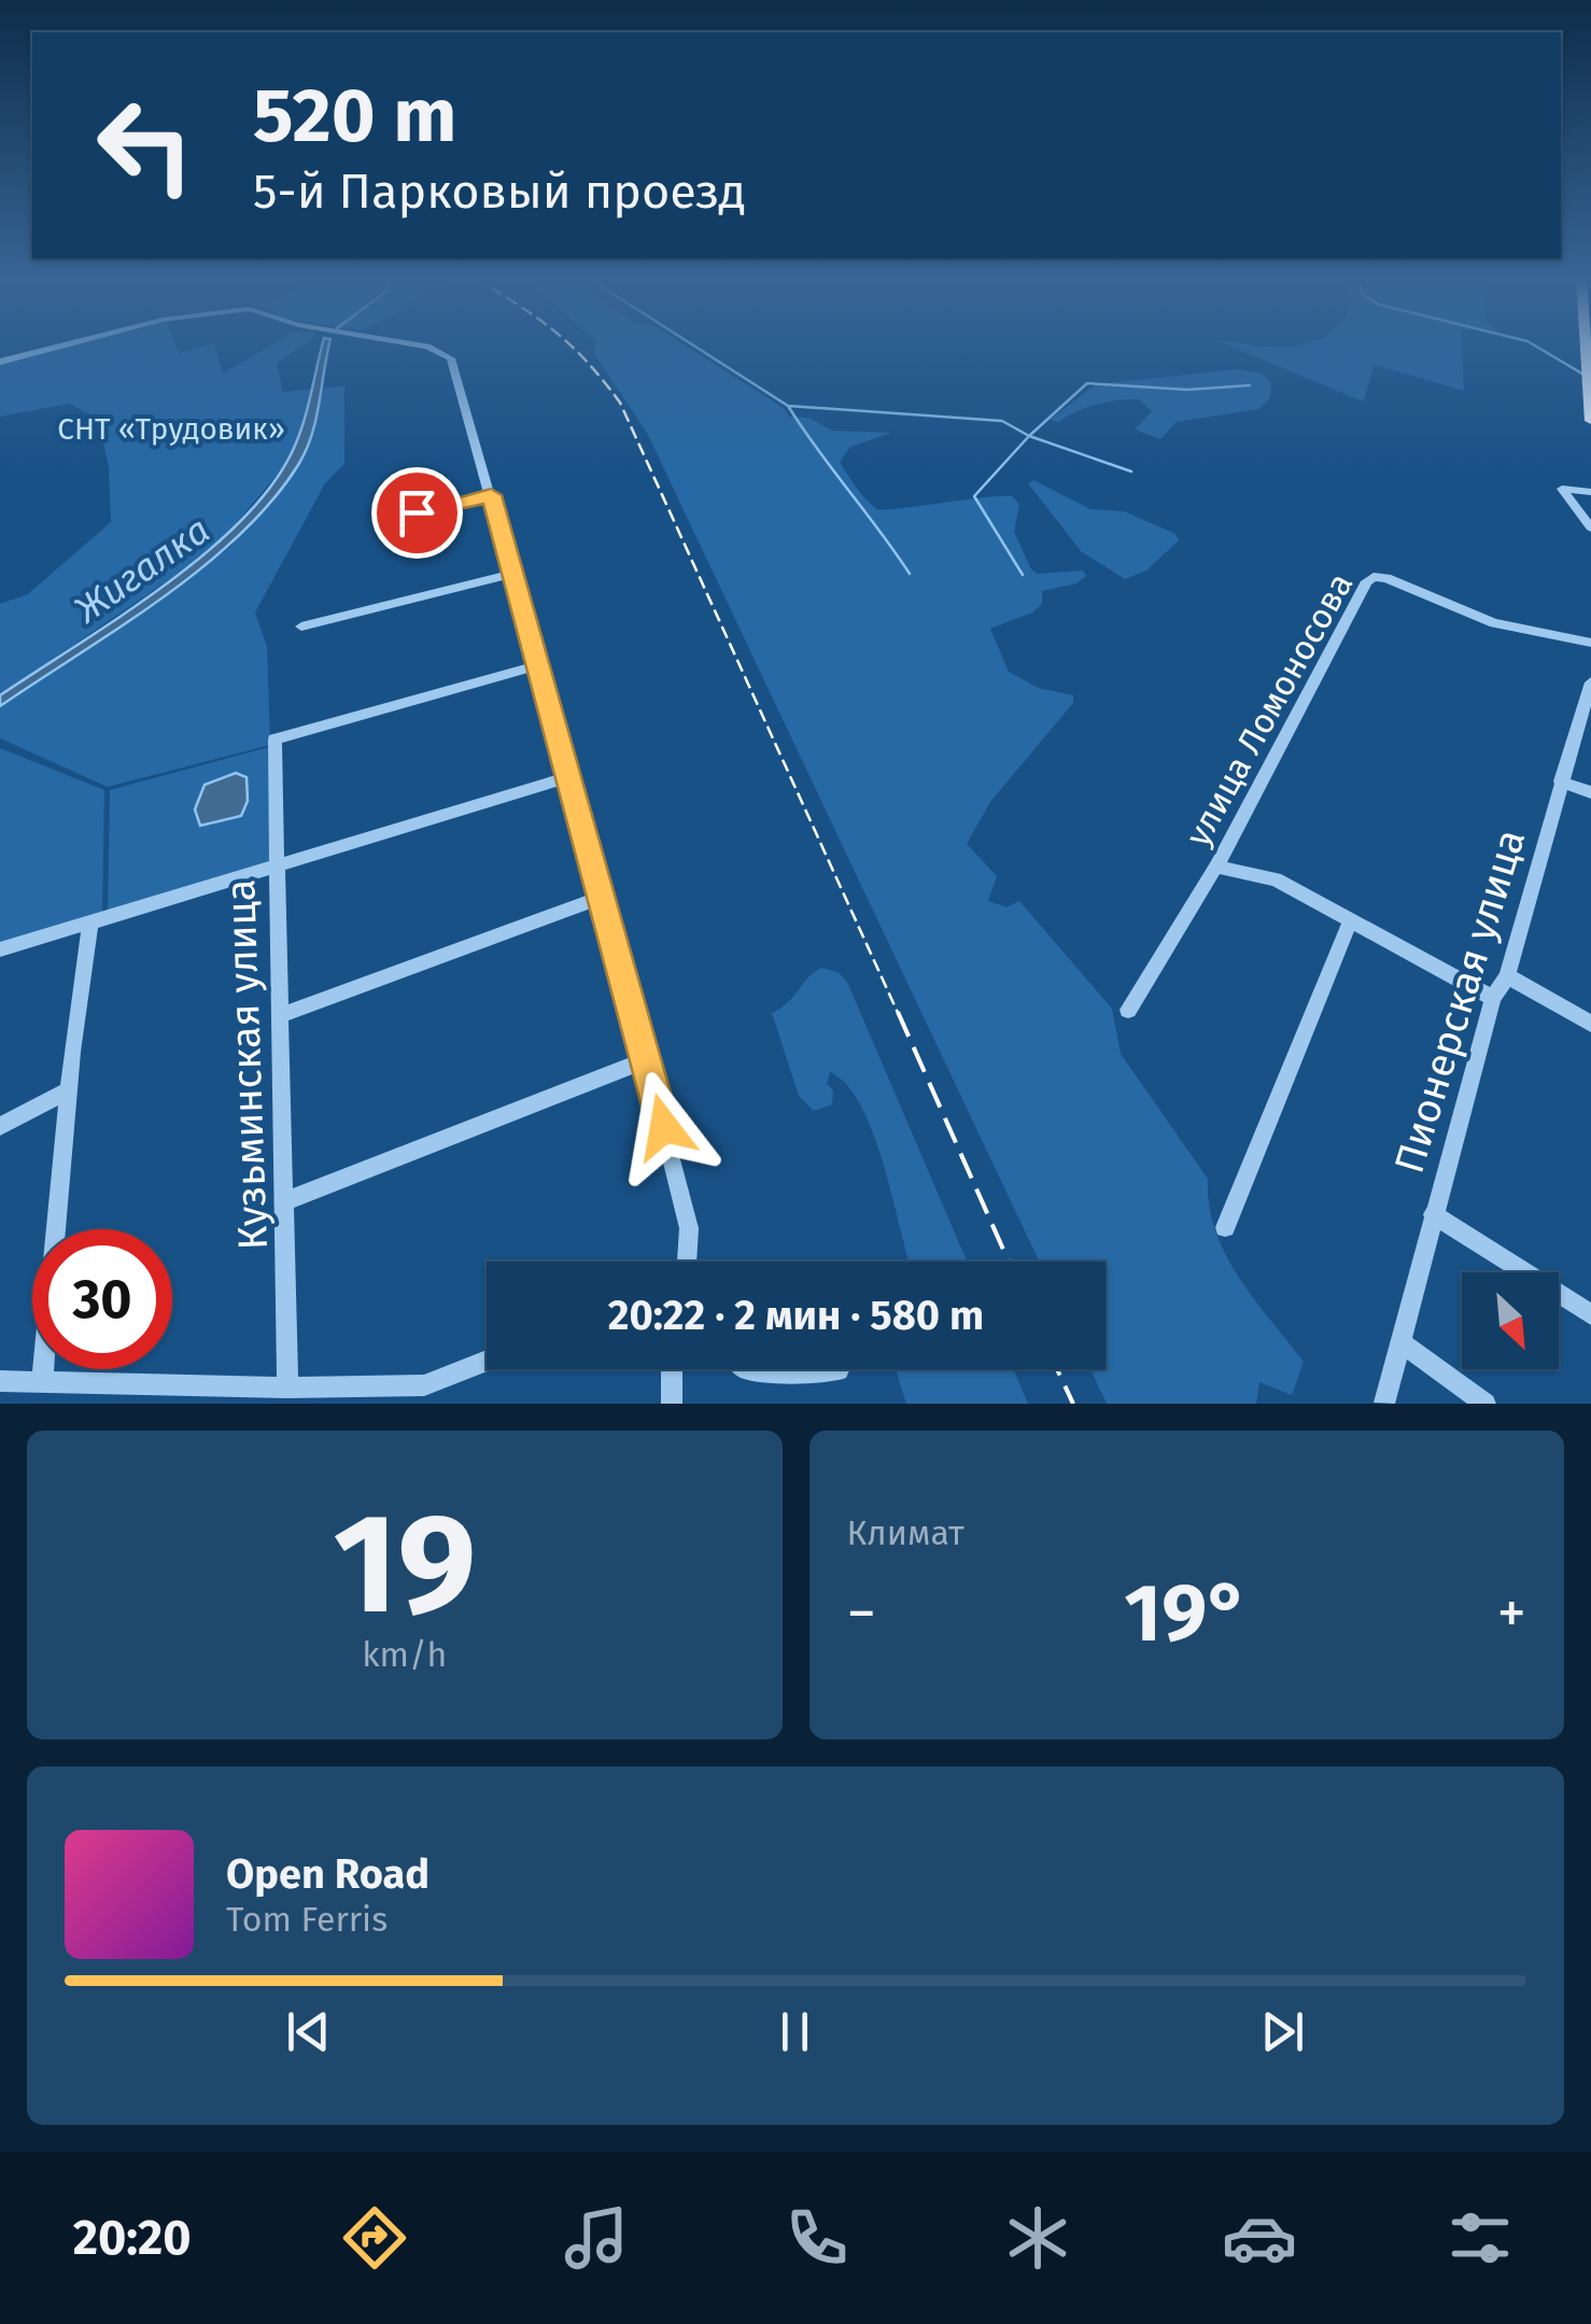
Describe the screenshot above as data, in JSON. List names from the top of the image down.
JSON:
{
  "streets": {
    "street": ["улица Ломоносова", "Пионерская улица", "Кузьминская улица"]
  },
  "water": ["Жигалка"],
  "parks": ["СНТ «Трудовик»"],
  "north": "bottom right",
  "page": {
    "turn": ["520 m", "5-й Парковый проезд"],
    "limit": "30",
    "trip": "20:22 · 2 мин · 580 m",
    "tile": [
      ["19", "km/h"],
      "Климат"
    ],
    "heat": ["−", "19°", "+"],
    "song": ["Open Road", "Tom Ferris"],
    "tabs": "20:20"
  }
}
